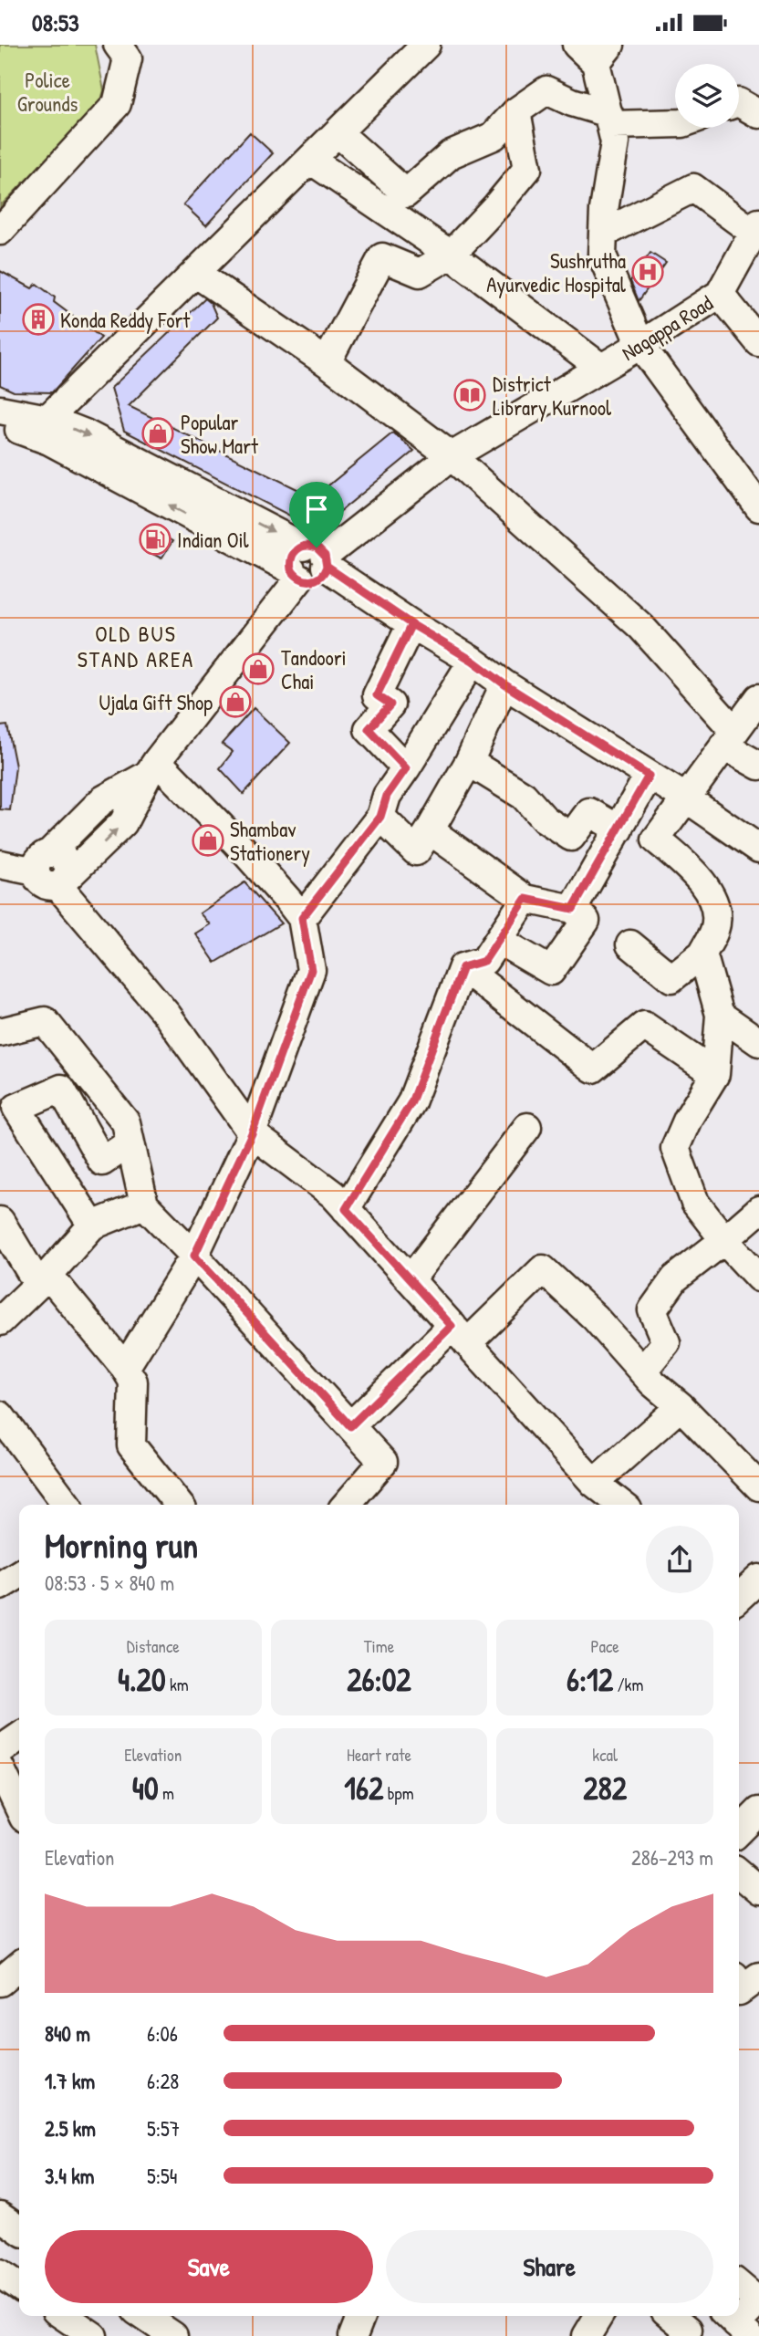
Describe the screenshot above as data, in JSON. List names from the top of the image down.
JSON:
{
  "streets": {
    "street": ["Nagappa Road"]
  },
  "districts": ["OLD BUS STAND AREA"],
  "parks": ["Police Grounds"],
  "places": {
    "hospital": ["Sushrutha Ayurvedic Hospital"],
    "building": ["Konda Reddy Fort"],
    "library": ["District Library Kurnool"],
    "shop": [
      "Popular Show Mart",
      "Tandoori Chai",
      "Ujala Gift Shop",
      "Shambav Stationery"
    ],
    "fuel station": ["Indian Oil"]
  },
  "page": {
    "status": "08:53",
    "heading": ["Morning run", "08:53 · 5 × 840 m"],
    "stats": [
      ["Distance", "4.20 km"],
      ["Time", "26:02"],
      ["Pace", "6:12 /km"],
      ["Elevation", "40 m"],
      ["Heart rate", "162 bpm"],
      ["kcal", "282"]
    ],
    "chart": ["Elevation", "286–293 m"],
    "list": [
      {
        "name": "840 m",
        "note": "6:06"
      },
      {
        "name": "1.7 km",
        "note": "6:28"
      },
      {
        "name": "2.5 km",
        "note": "5:57"
      },
      {
        "name": "3.4 km",
        "note": "5:54"
      }
    ],
    "buttons": ["Save", "Share"]
  }
}
